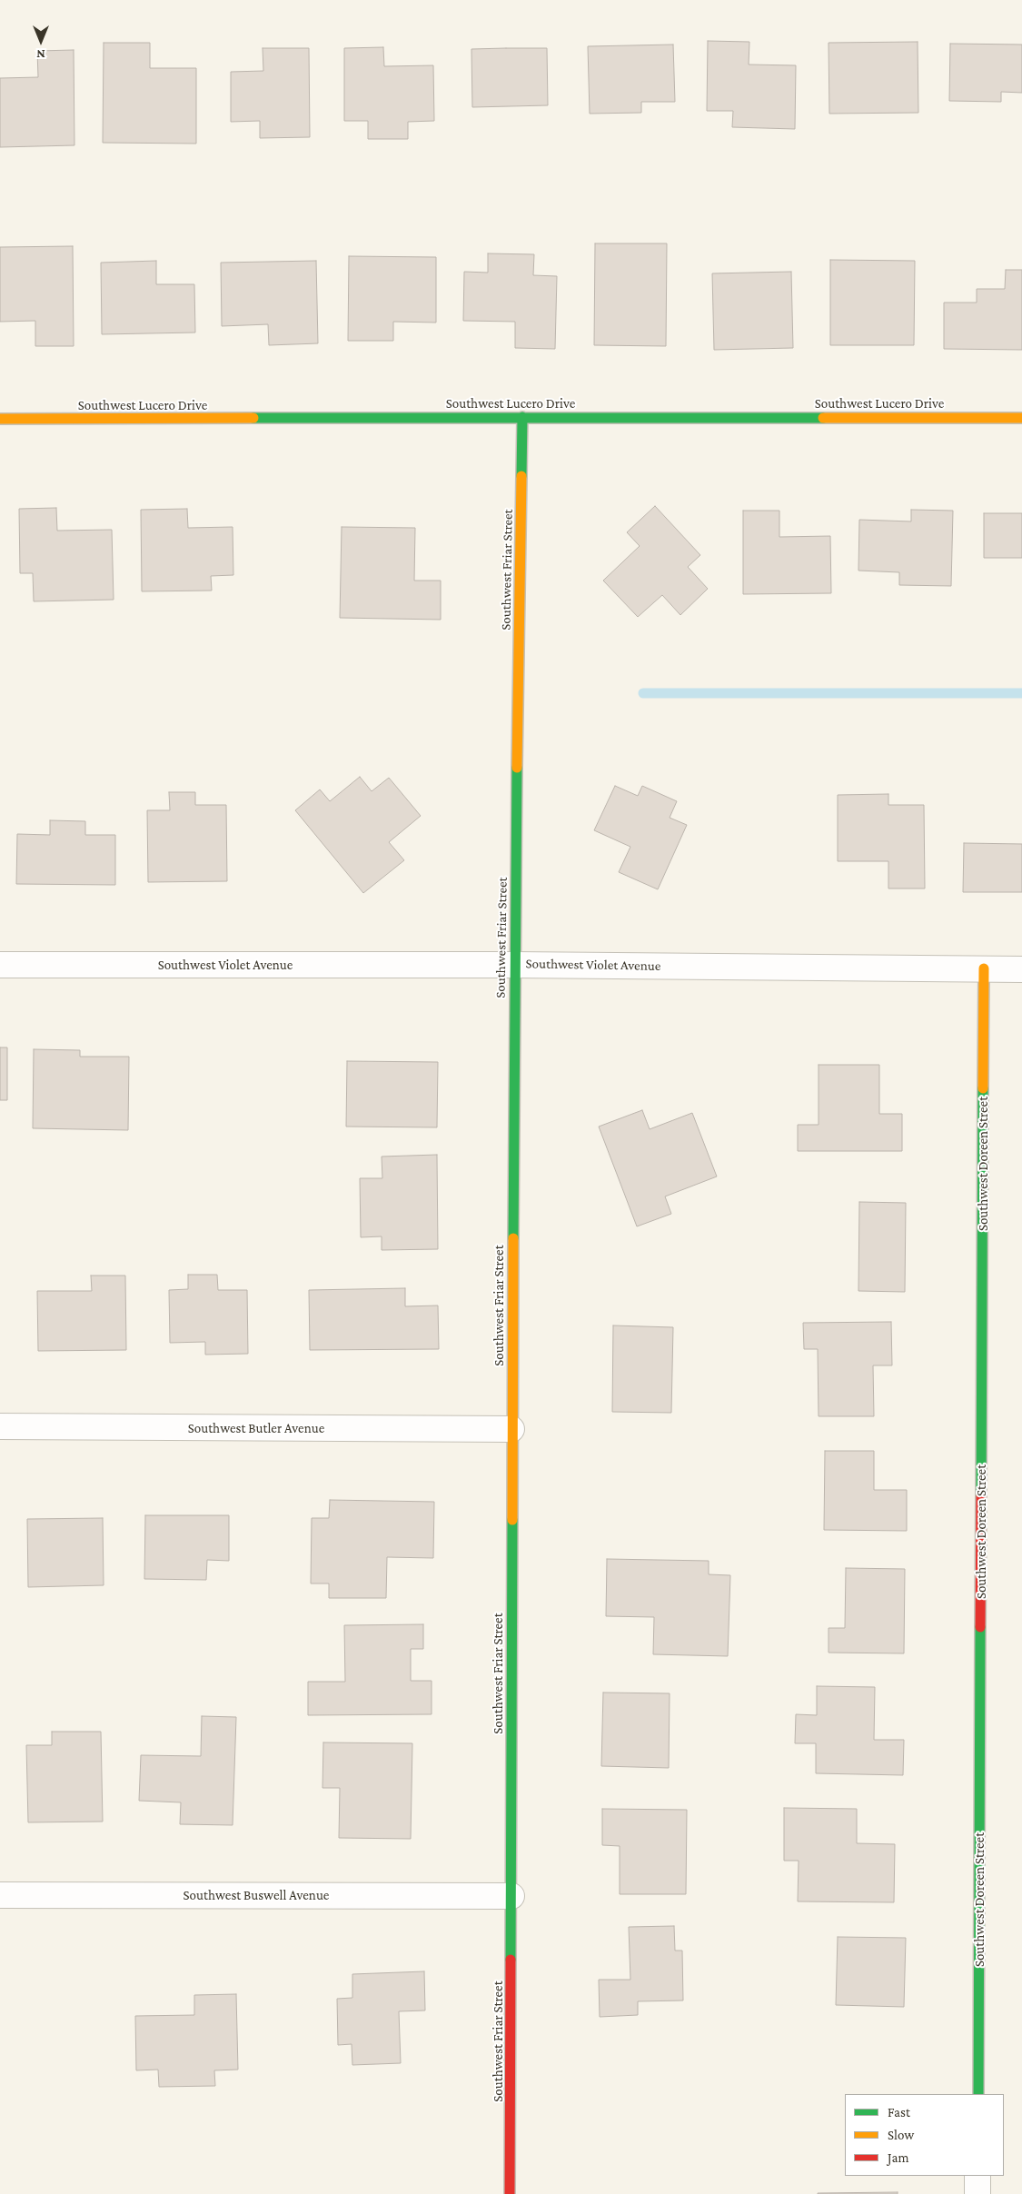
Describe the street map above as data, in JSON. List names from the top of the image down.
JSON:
{
  "streets": {
    "street": [
      "Southwest Lucero Drive",
      "Southwest Friar Street",
      "Southwest Violet Avenue",
      "Southwest Doreen Street",
      "Southwest Butler Avenue",
      "Southwest Buswell Avenue"
    ]
  },
  "crossings": [
    ["Southwest Lucero Drive", "Southwest Friar Street"],
    ["Southwest Friar Street", "Southwest Violet Avenue"],
    ["Southwest Friar Street", "Southwest Butler Avenue"],
    ["Southwest Friar Street", "Southwest Buswell Avenue"],
    ["Southwest Violet Avenue", "Southwest Doreen Street"]
  ],
  "legend": ["Fast", "Slow", "Jam"],
  "north": "bottom"
}
